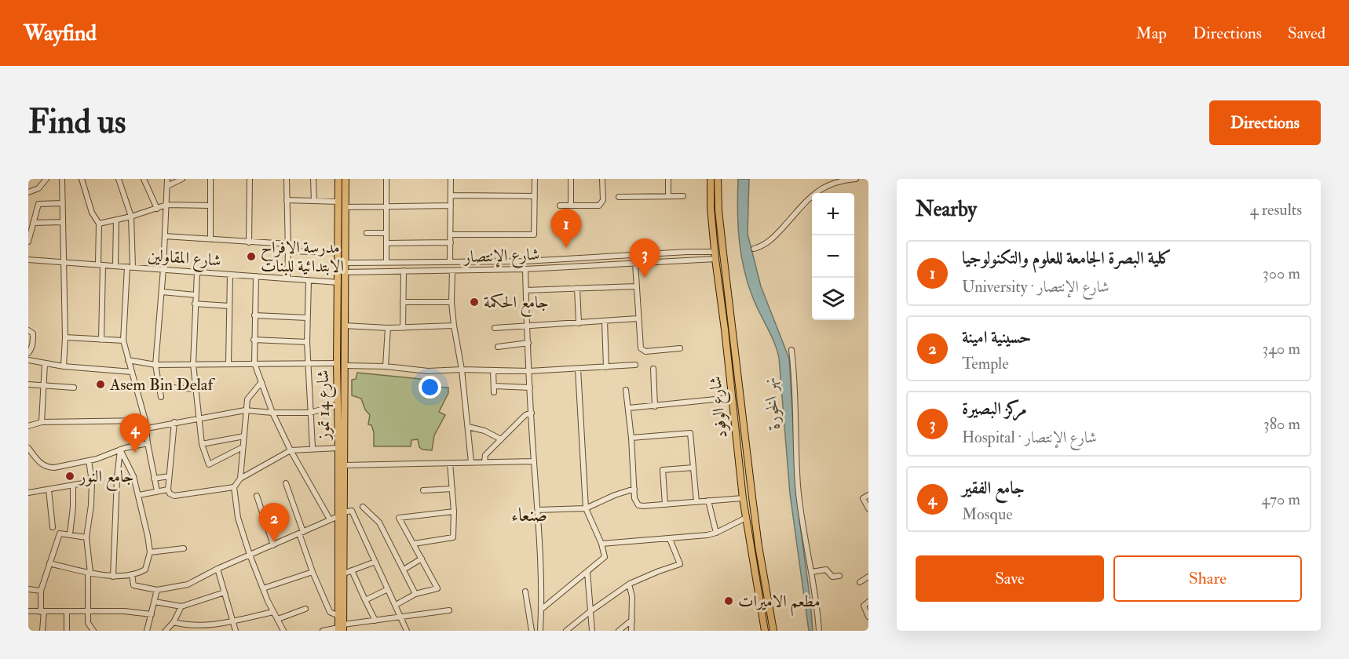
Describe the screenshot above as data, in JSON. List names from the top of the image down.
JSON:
{
  "streets": {
    "main road": ["شارع 14 تموز", "شارع الوفود"],
    "street": ["شارع الإنتصار", "شارع المقاولين"]
  },
  "crossings": [
    ["شارع الإنتصار", "شارع 14 تموز"],
    ["شارع الإنتصار", "شارع الوفود"],
    ["شارع المقاولين", "شارع 14 تموز"]
  ],
  "districts": ["صنعاء"],
  "water": ["نهر الخورة"],
  "places": [
    "مدرسة اﻻفراح اﻻبتدائية للبنات",
    "جامع الحكمة",
    "Asem Bin Delaf",
    "جامع النور",
    "مطعم الاميرات"
  ],
  "page": {
    "header": "Wayfind",
    "nav": ["Map", "Directions", "Saved"],
    "buttons": [
      "Directions",
      ["Save", "Share"]
    ],
    "title": "Find us",
    "heading": ["Nearby", "4 results"],
    "map_buttons": ["+", "−"],
    "pins": [
      "1",
      "3",
      "4",
      "2"
    ],
    "list": [
      {
        "mark": "1",
        "name": "كلية البصرة الجامعة للعلوم والتكنولوجيا",
        "note": "University · شارع الإنتصار",
        "value": "300 m"
      },
      {
        "mark": "2",
        "name": "حسينية امينة",
        "note": "Temple",
        "value": "340 m"
      },
      {
        "mark": "3",
        "name": "مركز البصيرة",
        "note": "Hospital · شارع الإنتصار",
        "value": "380 m"
      },
      {
        "mark": "4",
        "name": "جامع الفقير",
        "note": "Mosque",
        "value": "470 m"
      }
    ]
  }
}
